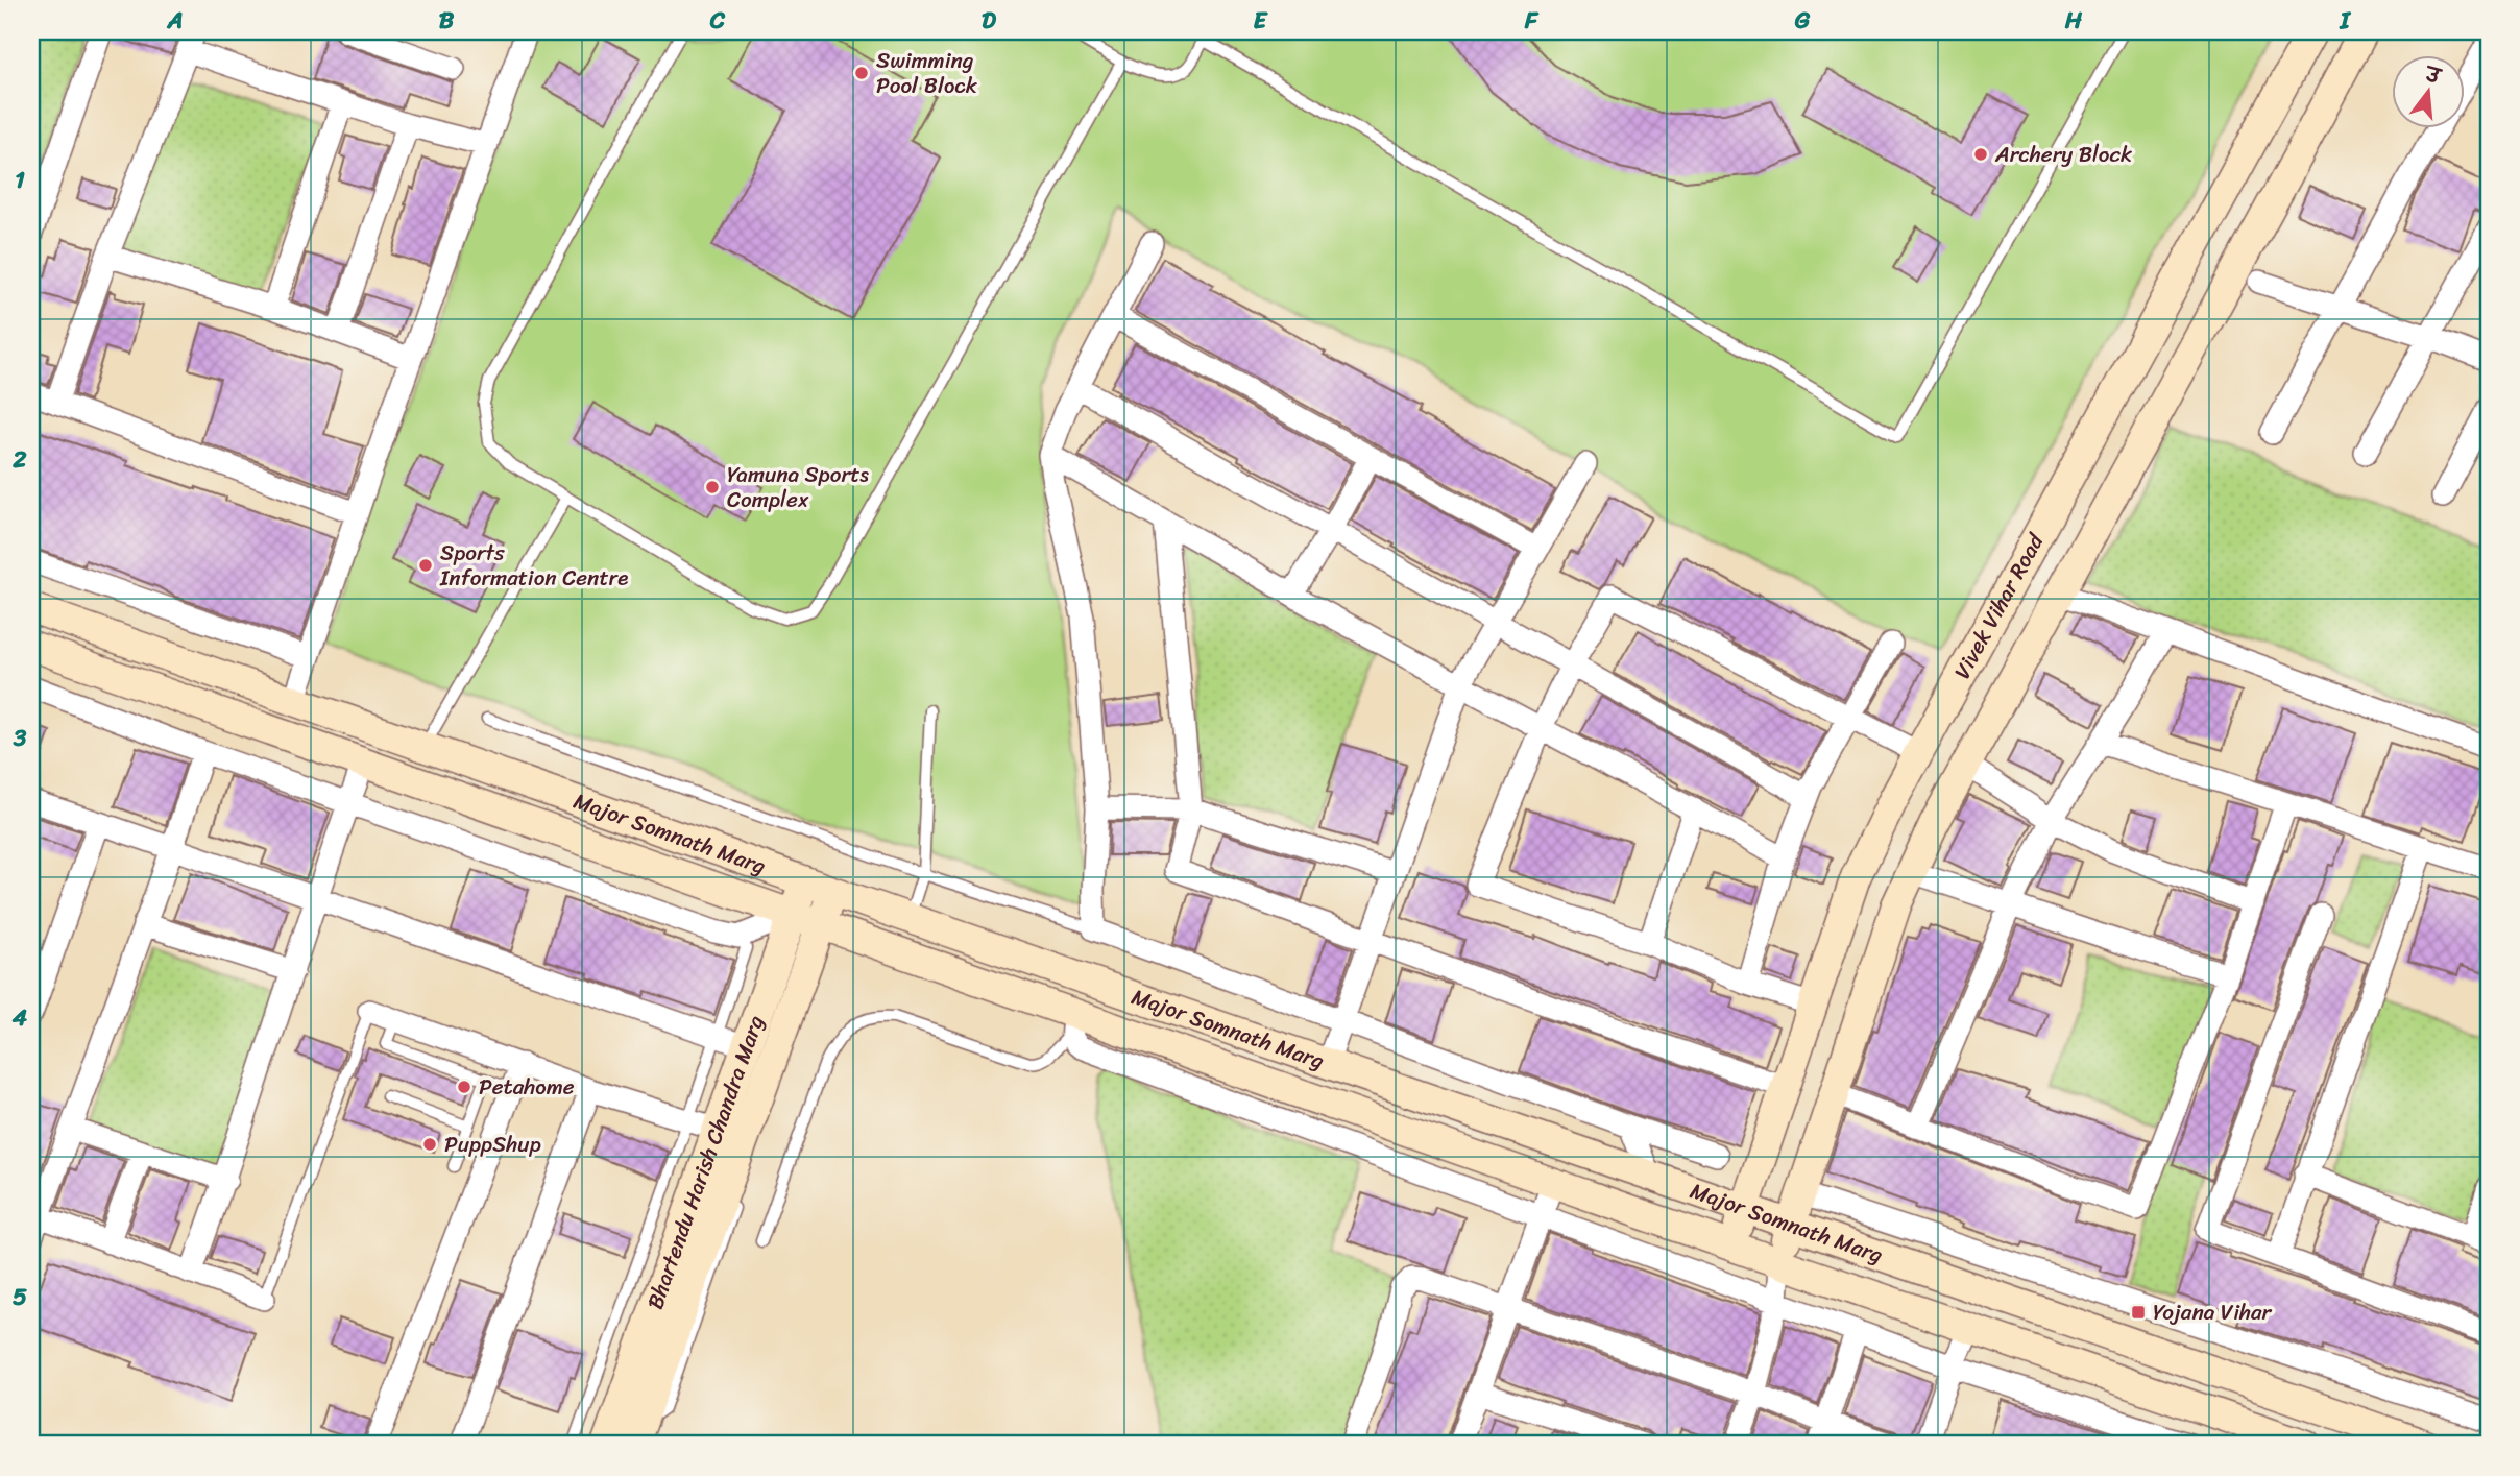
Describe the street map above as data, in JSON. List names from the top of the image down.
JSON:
{
  "streets": {
    "main road": ["Vivek Vihar Road", "Major Somnath Marg", "Bhartendu Harish Chandra Marg"]
  },
  "crossings": [
    ["Vivek Vihar Road", "Major Somnath Marg"],
    ["Major Somnath Marg", "Bhartendu Harish Chandra Marg"]
  ],
  "places": {
    "other": [
      "Swimming Pool Block",
      "Archery Block",
      "Yamuna Sports Complex",
      "Sports Information Centre",
      "Petahome",
      "PuppShup"
    ],
    "transit": ["Yojana Vihar"]
  },
  "north": "top",
  "grid": {
    "columns": [
      "A",
      "B",
      "C",
      "D",
      "E",
      "F",
      "G",
      "H",
      "I"
    ],
    "rows": [
      "1",
      "2",
      "3",
      "4",
      "5"
    ]
  }
}
